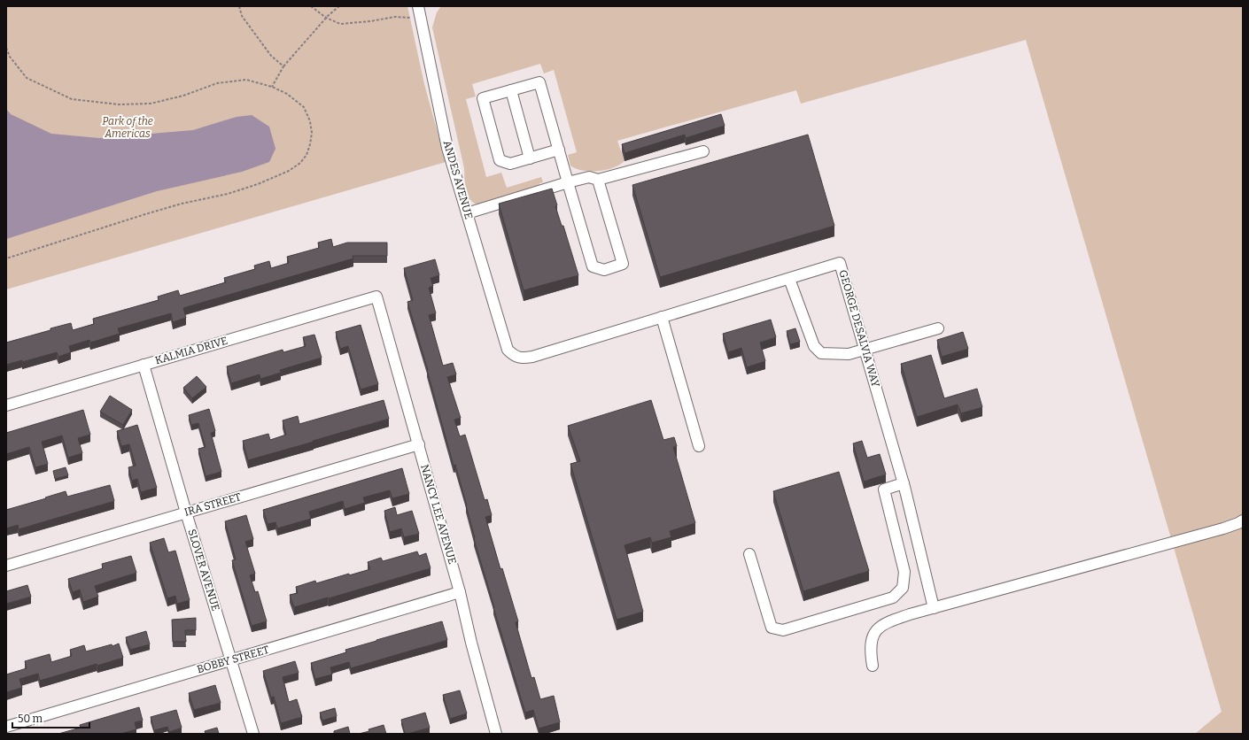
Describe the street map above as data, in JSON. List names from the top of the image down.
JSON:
{
  "streets": {
    "street": [
      "ANDES AVENUE",
      "GEORGE DESALVIA WAY",
      "KALMIA DRIVE",
      "IRA STREET",
      "NANCY LEE AVENUE",
      "SLOVER AVENUE",
      "BOBBY STREET"
    ]
  },
  "crossings": [
    ["ANDES AVENUE", "GEORGE DESALVIA WAY"],
    ["KALMIA DRIVE", "NANCY LEE AVENUE"],
    ["KALMIA DRIVE", "SLOVER AVENUE"],
    ["IRA STREET", "NANCY LEE AVENUE"],
    ["IRA STREET", "SLOVER AVENUE"],
    ["NANCY LEE AVENUE", "BOBBY STREET"],
    ["SLOVER AVENUE", "BOBBY STREET"]
  ],
  "parks": ["Park of the Americas"],
  "scale_bar": "50 m"
}
